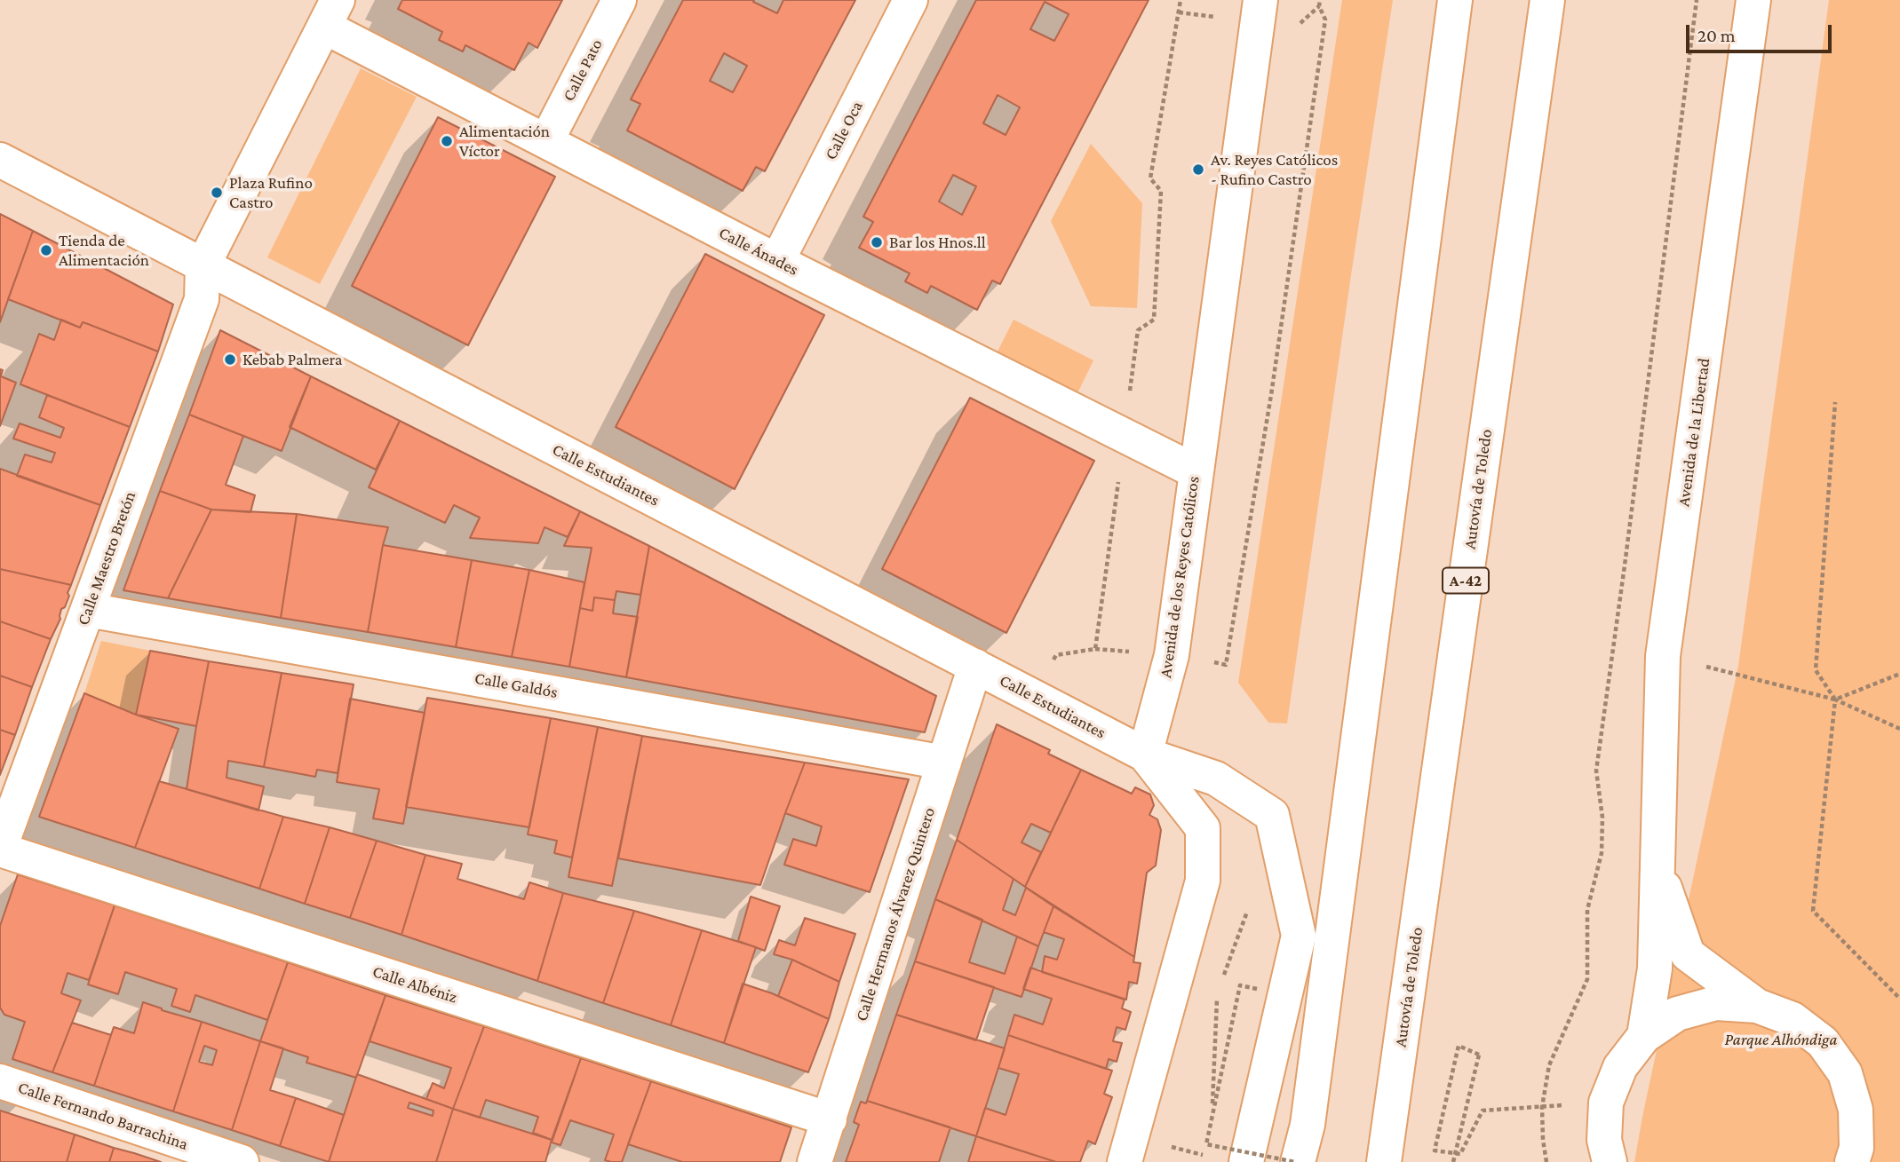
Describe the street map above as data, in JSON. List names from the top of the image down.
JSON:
{
  "streets": {
    "main road": [
      "Calle Pato",
      "Calle Oca",
      "Calle Ánades",
      "Avenida de la Libertad",
      "Calle Estudiantes",
      "Autovía de Toledo",
      "Calle Maestro Bretón",
      "Avenida de los Reyes Católicos",
      "A-42",
      "Calle Galdós",
      "Calle Hermanos Álvarez Quintero",
      "Calle Albéniz",
      "Calle Fernando Barrachina"
    ]
  },
  "crossings": [
    ["Calle Pato", "Calle Ánades"],
    ["Calle Oca", "Calle Ánades"],
    ["Calle Ánades", "Avenida de los Reyes Católicos"],
    ["Calle Estudiantes", "Calle Maestro Bretón"],
    ["Calle Estudiantes", "Avenida de los Reyes Católicos"],
    ["Calle Estudiantes", "Calle Hermanos Álvarez Quintero"],
    ["Calle Maestro Bretón", "Calle Galdós"],
    ["Calle Maestro Bretón", "Calle Albéniz"],
    ["Calle Galdós", "Calle Hermanos Álvarez Quintero"],
    ["Calle Hermanos Álvarez Quintero", "Calle Albéniz"]
  ],
  "parks": ["Parque Alhóndiga"],
  "places": [
    "Alimentación Víctor",
    "Av. Reyes Católicos - Rufino Castro",
    "Plaza Rufino Castro",
    "Bar los Hnos.ll",
    "Tienda de Alimentación",
    "Kebab Palmera"
  ],
  "scale_bar": "20 m"
}
